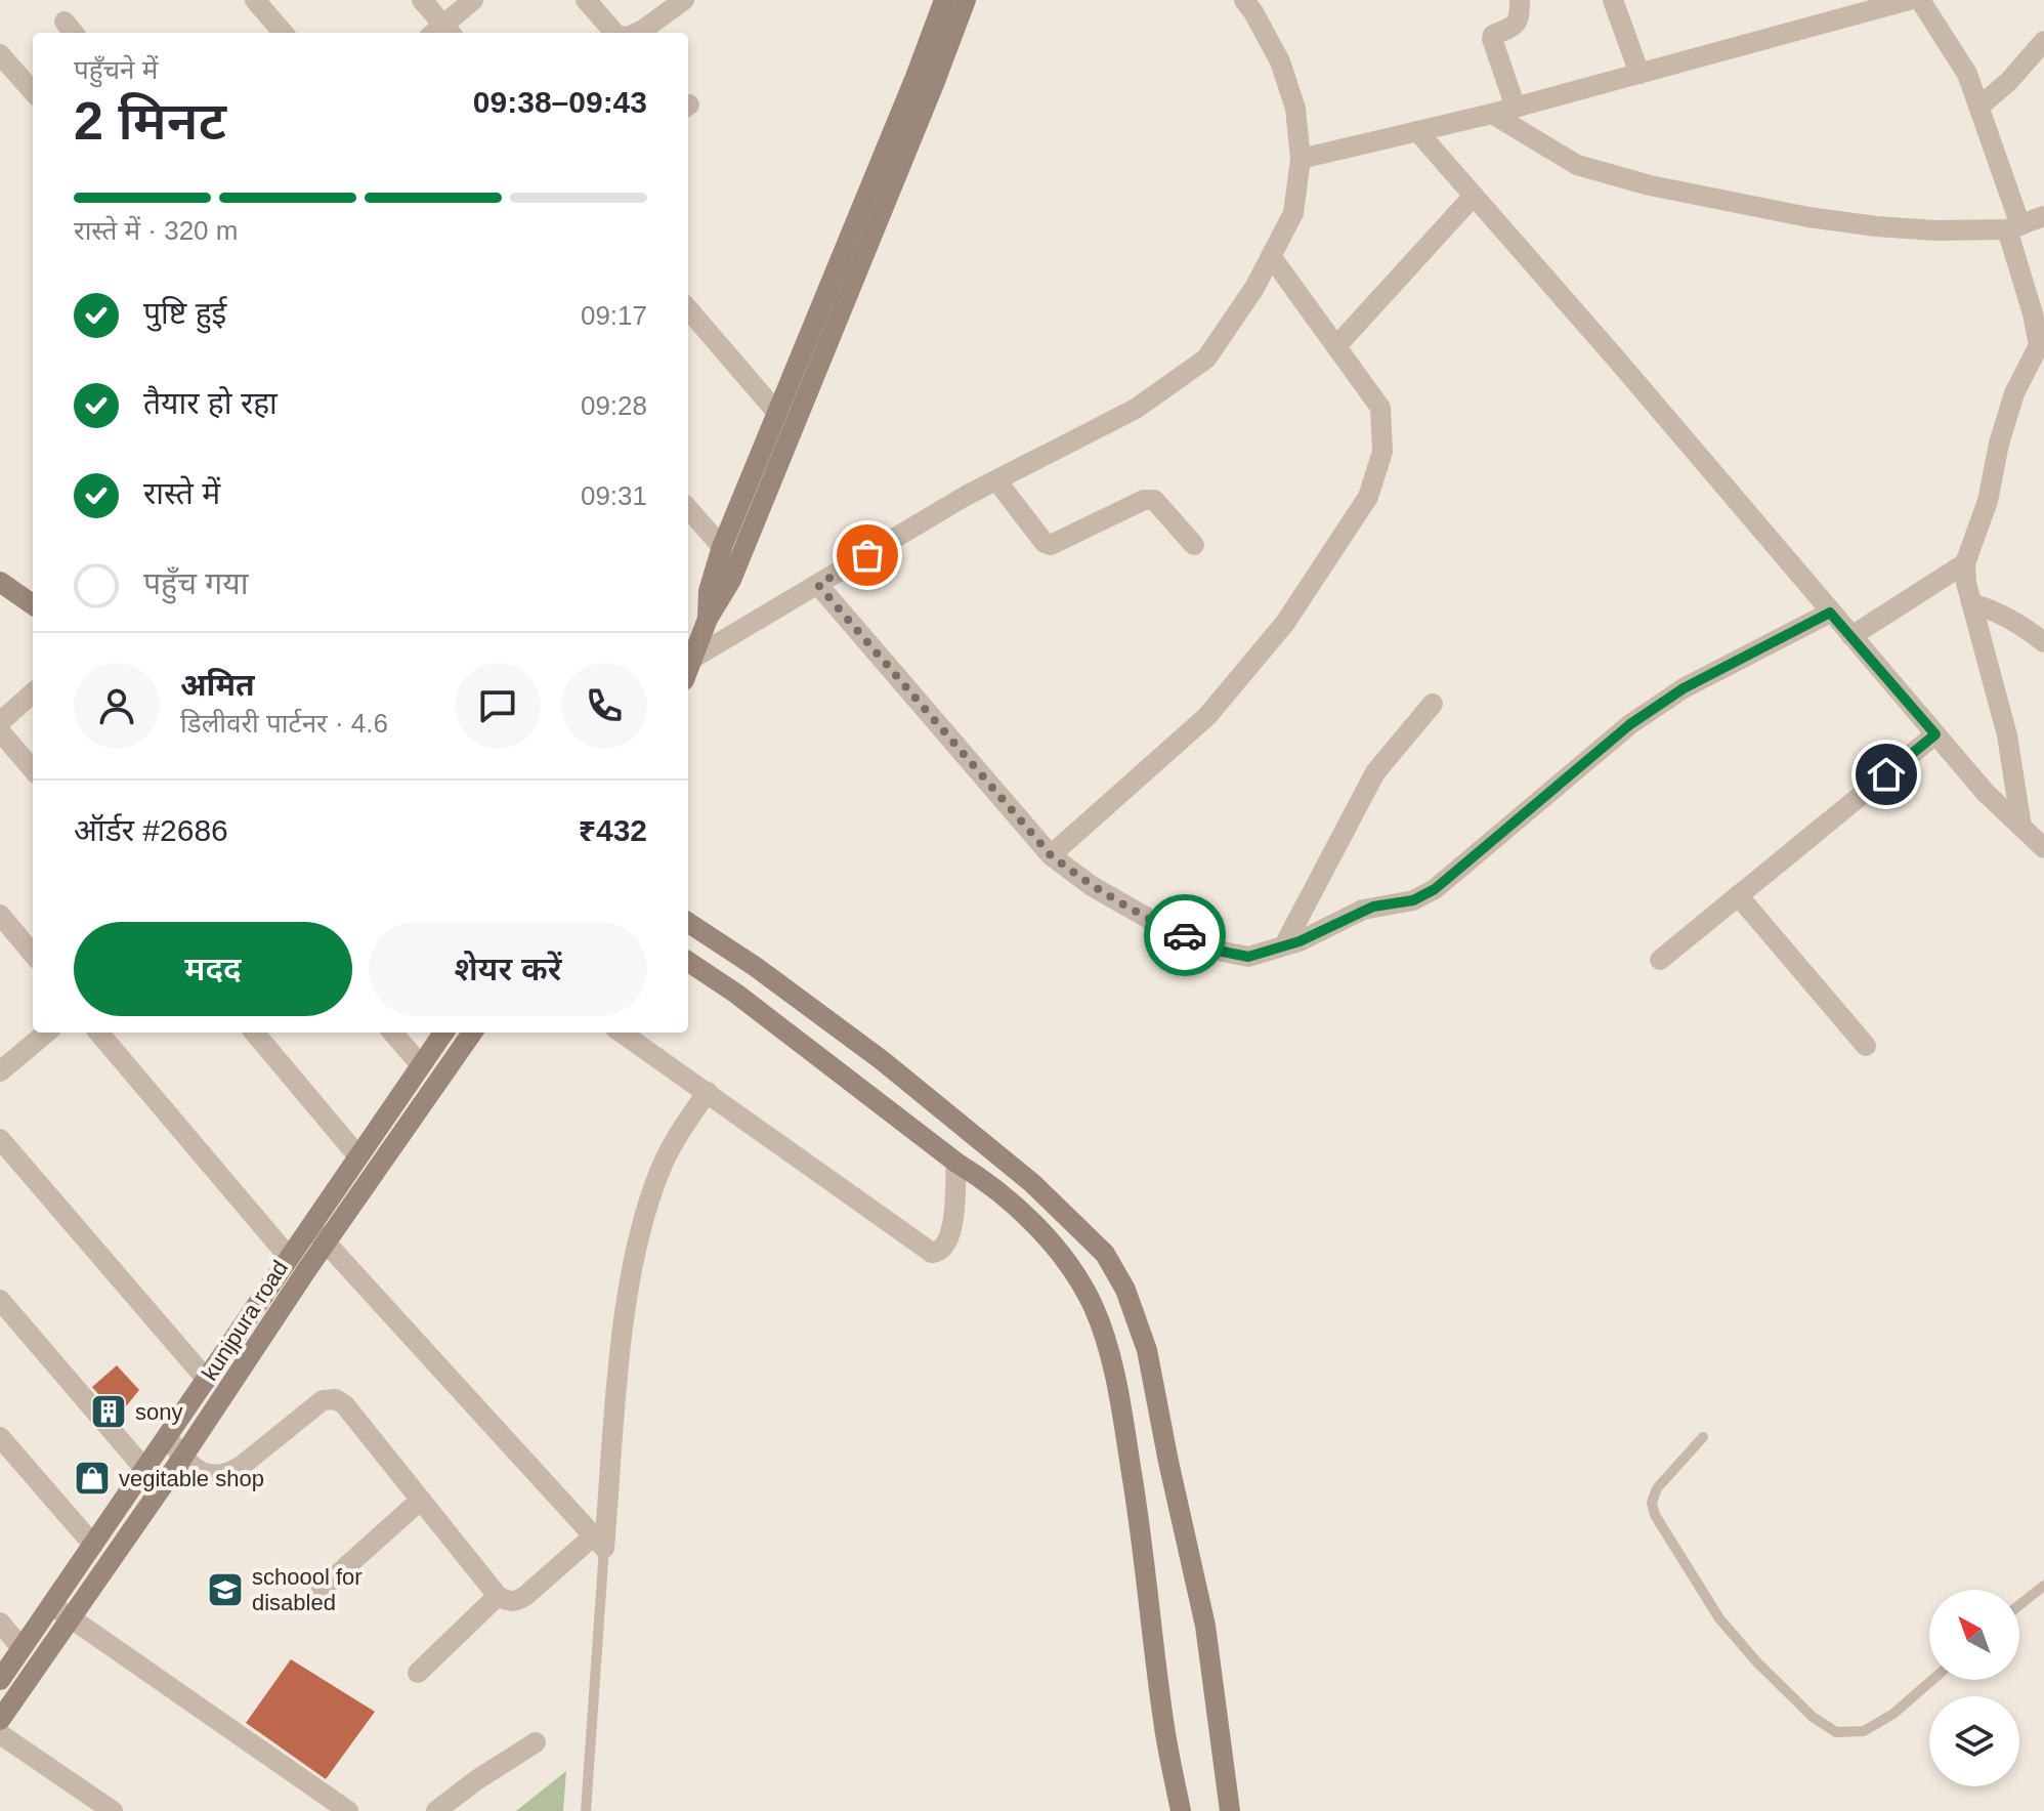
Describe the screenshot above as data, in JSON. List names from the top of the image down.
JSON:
{
  "streets": {
    "street": ["kunjpura road"]
  },
  "places": {
    "building": ["sony"],
    "shop": ["vegitable shop"],
    "school or university": ["schoool for disabled"]
  },
  "north": "top left",
  "page": {
    "heading": ["2 मिनट", "पहुँचने में", "09:38–09:43"],
    "panel": [
      "अमित",
      "डिलीवरी पार्टनर · 4.6",
      "ऑर्डर #2686",
      "₹432"
    ],
    "bar": "रास्ते में · 320 m",
    "list": [
      ["पुष्टि हुई", "09:17"],
      ["तैयार हो रहा", "09:28"],
      ["रास्ते में", "09:31"],
      "पहुँच गया"
    ],
    "buttons": ["मदद", "शेयर करें"]
  }
}
